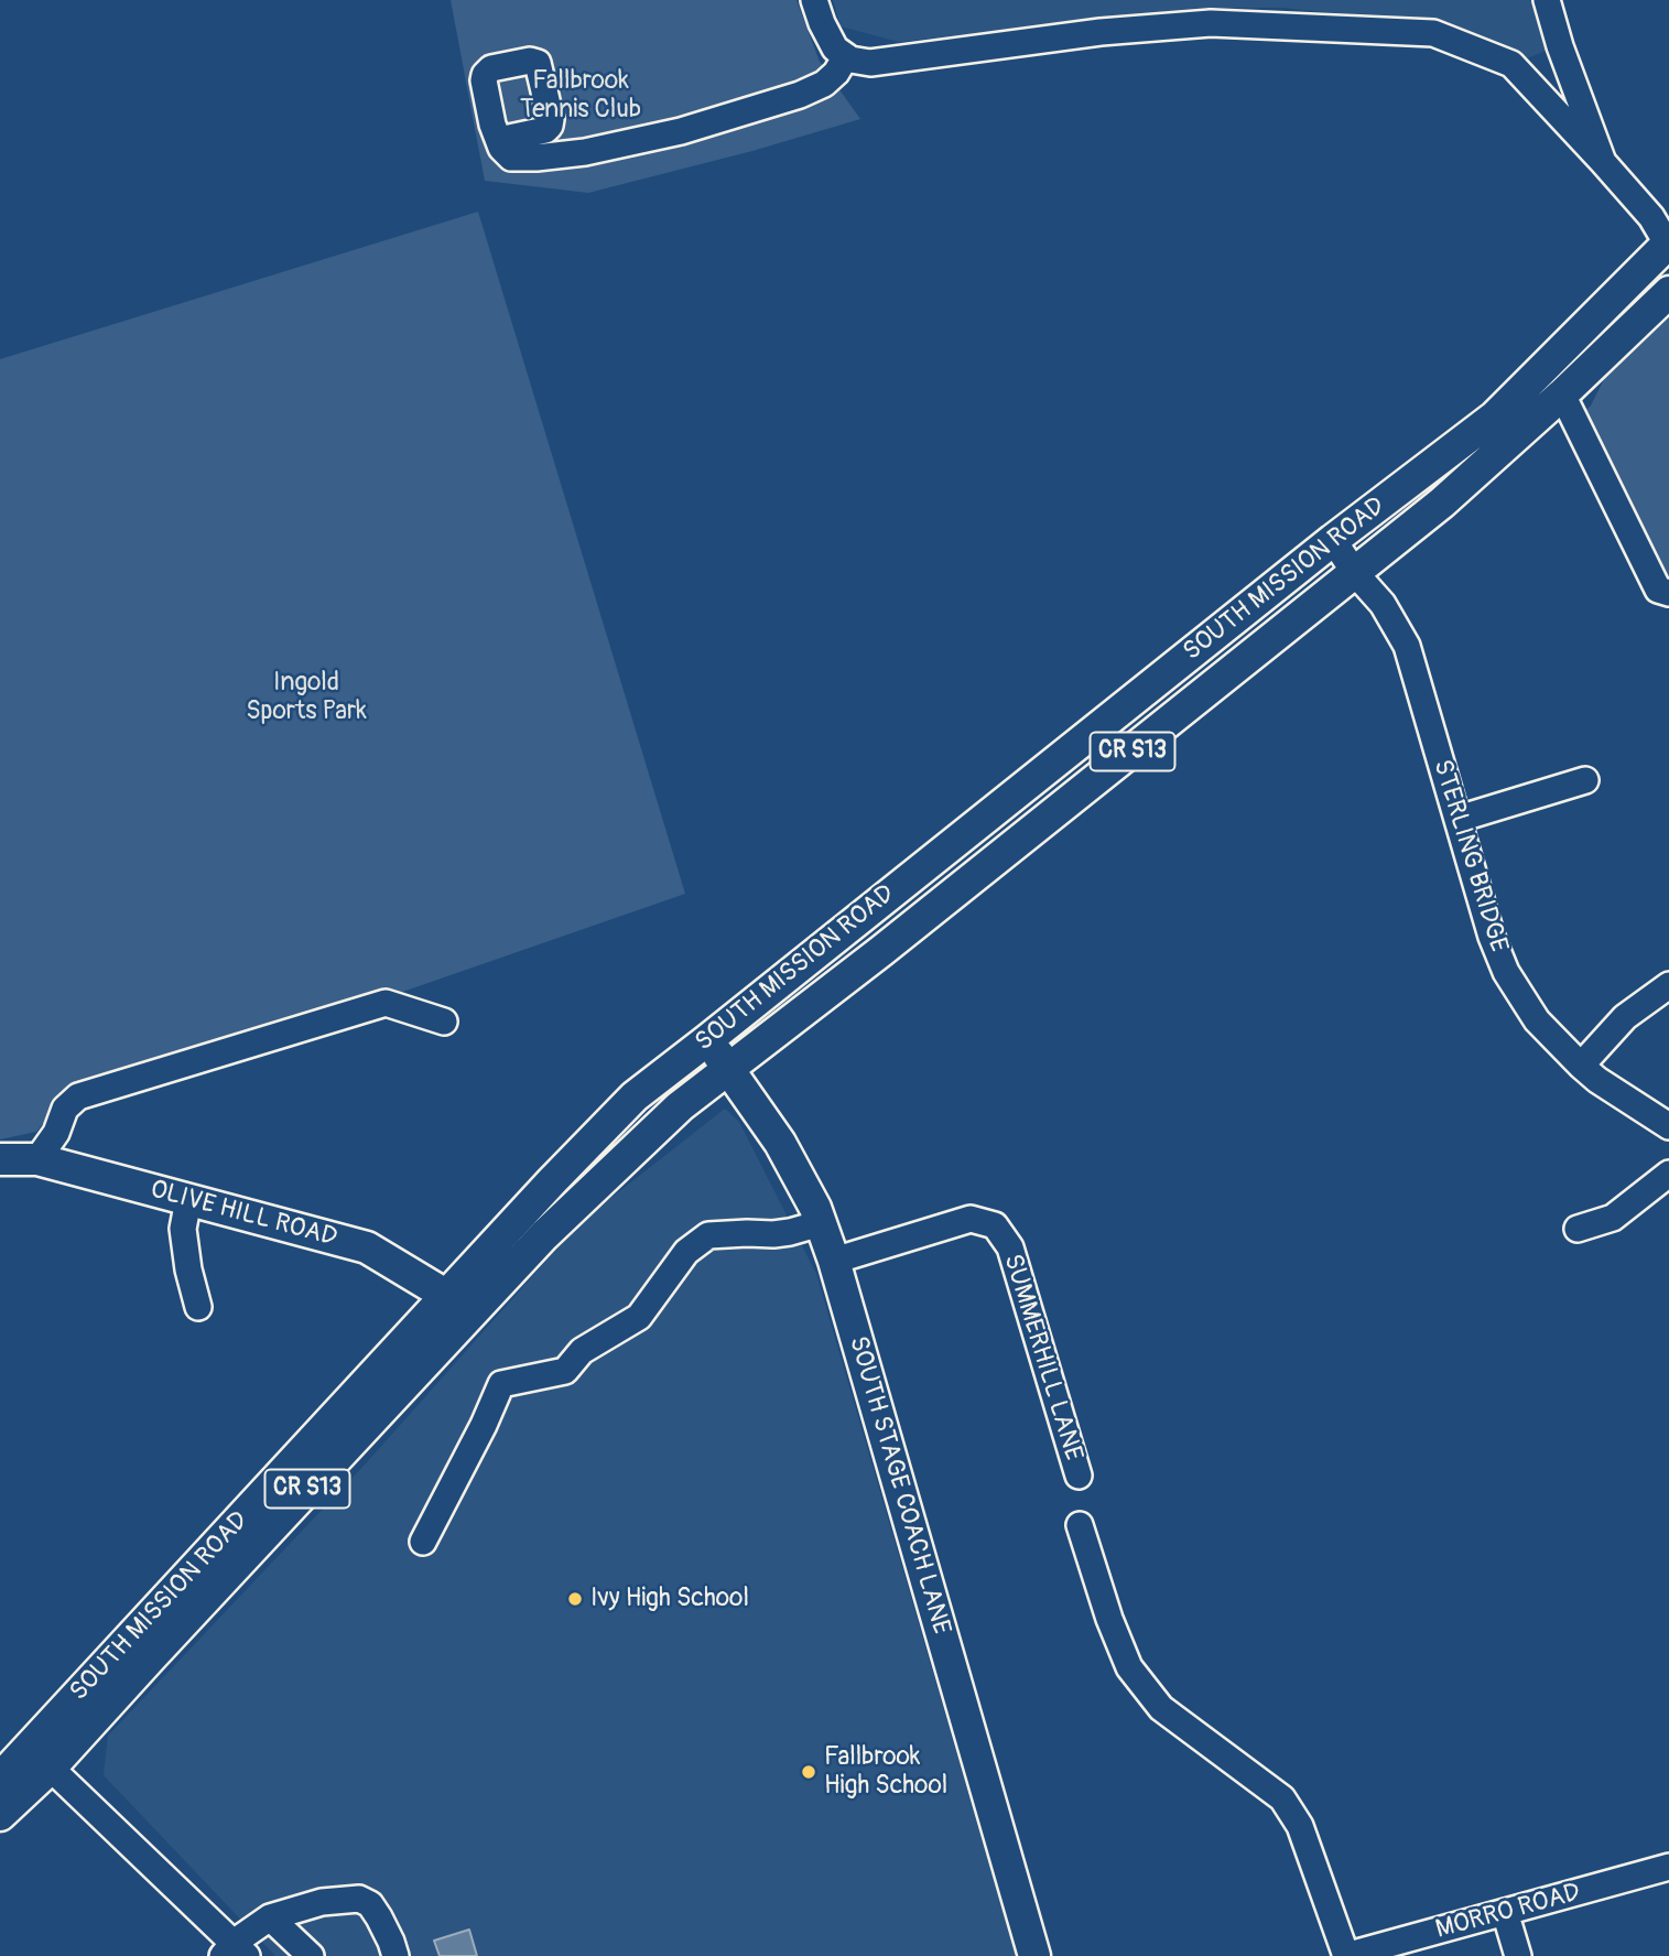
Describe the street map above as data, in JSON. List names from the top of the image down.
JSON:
{
  "streets": {
    "main road": [
      "SOUTH MISSION ROAD",
      "CR S13",
      "OLIVE HILL ROAD",
      "SOUTH STAGE COACH LANE"
    ],
    "street": ["STERLING BRIDGE", "SUMMERHILL LANE", "MORRO ROAD"]
  },
  "crossings": [
    ["SOUTH MISSION ROAD", "STERLING BRIDGE"],
    ["SOUTH MISSION ROAD", "OLIVE HILL ROAD"],
    ["SOUTH MISSION ROAD", "SOUTH STAGE COACH LANE"],
    ["SUMMERHILL LANE", "SOUTH STAGE COACH LANE"]
  ],
  "parks": ["Fallbrook Tennis Club", "Ingold Sports Park"],
  "places": ["Ivy High School", "Fallbrook High School"]
}
